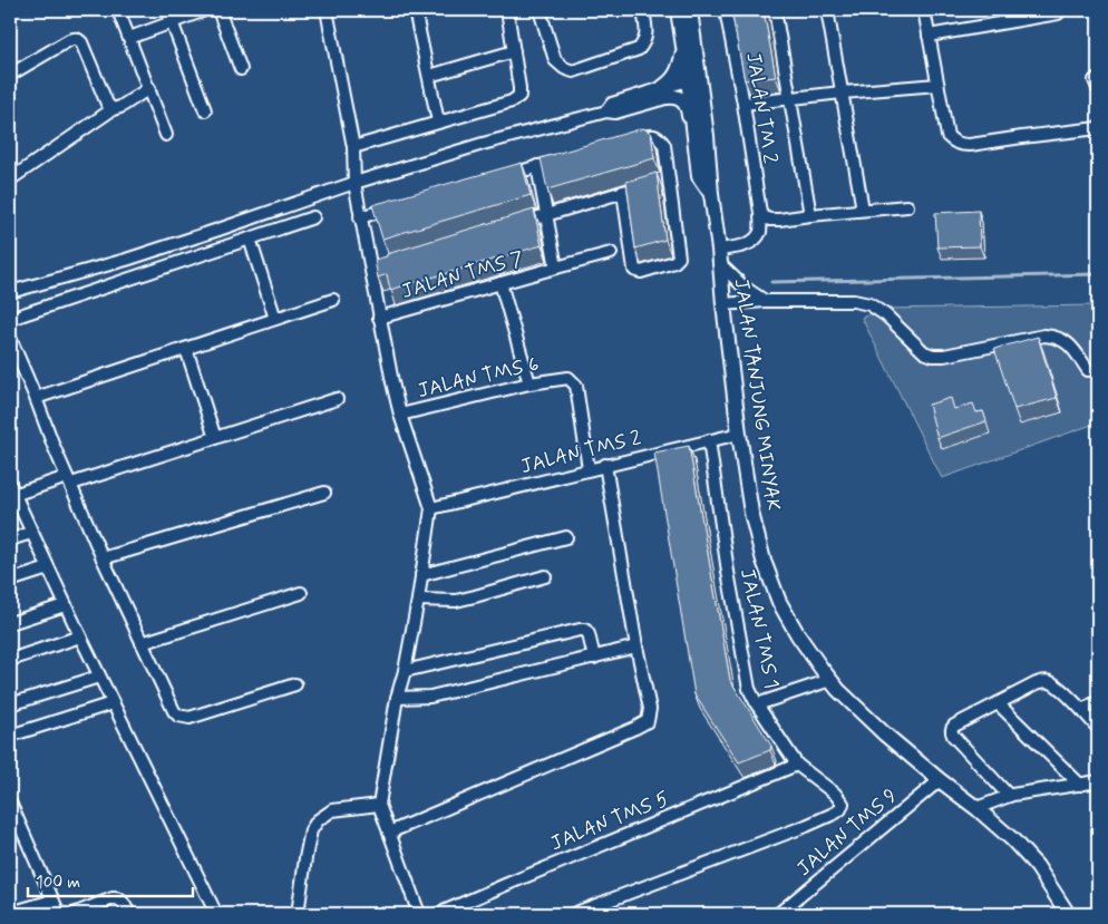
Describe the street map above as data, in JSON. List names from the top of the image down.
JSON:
{
  "streets": {
    "main road": ["JALAN TANJUNG MINYAK"],
    "street": [
      "JALAN TM 2",
      "JALAN TMS 7",
      "JALAN TMS 6",
      "JALAN TMS 2",
      "JALAN TMS 1",
      "JALAN TMS 5",
      "JALAN TMS 9"
    ]
  },
  "crossings": [
    ["JALAN TMS 6", "JALAN TMS 2"],
    ["JALAN TANJUNG MINYAK", "JALAN TMS 2"],
    ["JALAN TANJUNG MINYAK", "JALAN TMS 9"],
    ["JALAN TMS 2", "JALAN TMS 1"],
    ["JALAN TMS 1", "JALAN TMS 5"]
  ],
  "scale_bar": "100 m"
}
